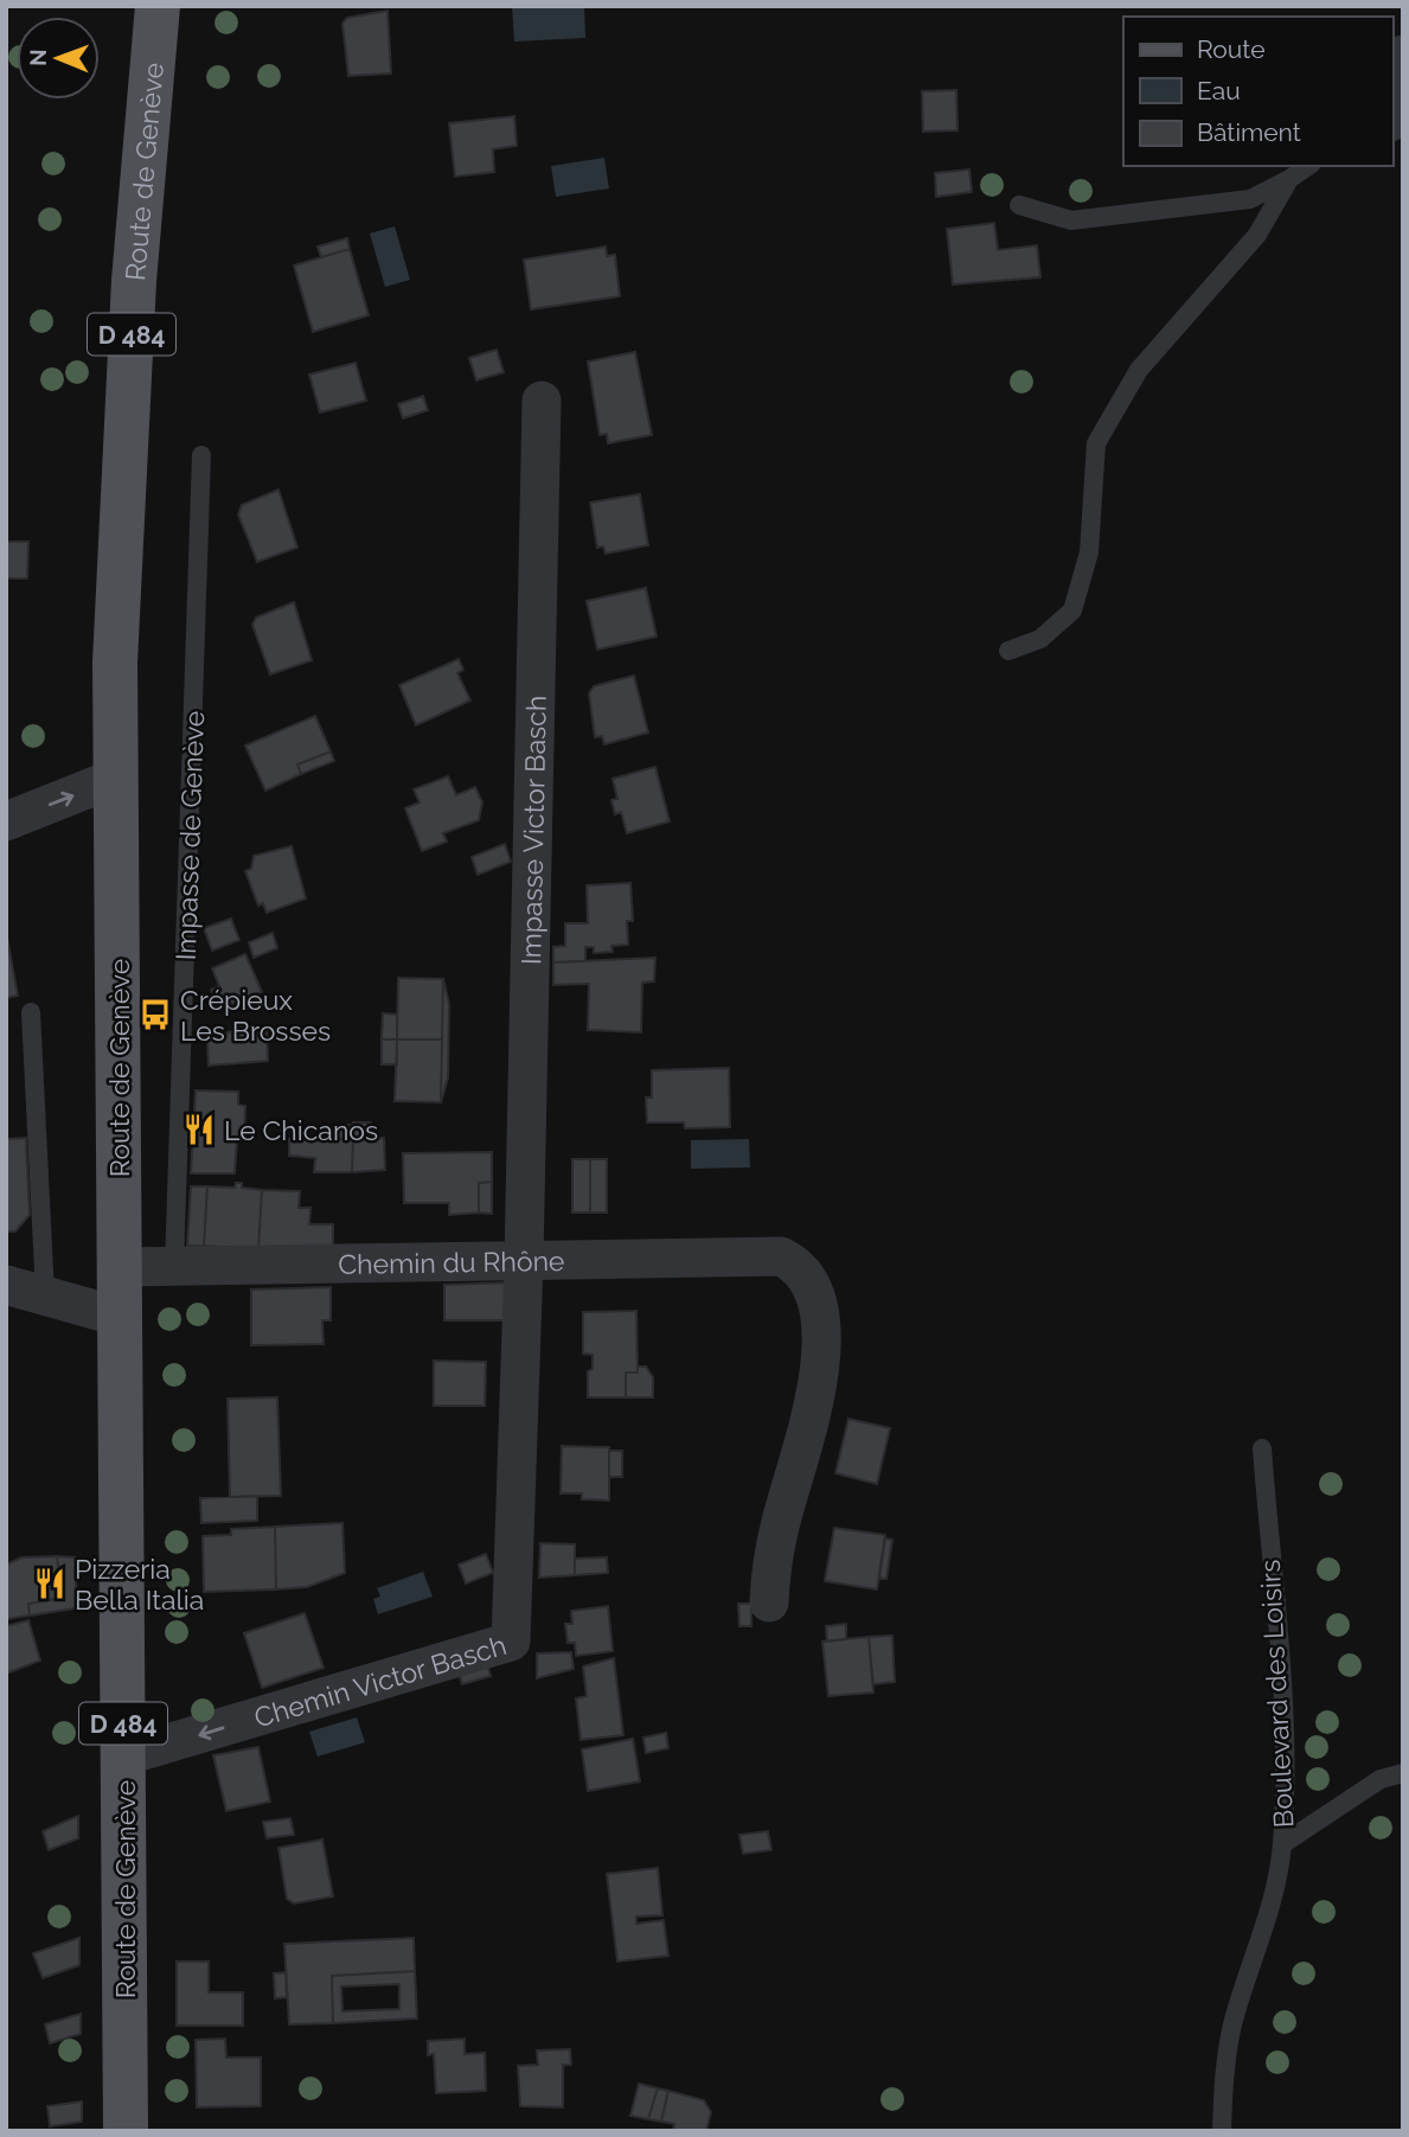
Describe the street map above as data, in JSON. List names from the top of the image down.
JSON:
{
  "streets": {
    "main road": ["Route de Genève", "D 484"],
    "street": ["Impasse Victor Basch", "Chemin du Rhône", "Chemin Victor Basch"],
    "lane": ["Impasse de Genève", "Boulevard des Loisirs"]
  },
  "crossings": [
    ["Route de Genève", "Chemin du Rhône"],
    ["Route de Genève", "Chemin Victor Basch"],
    ["Impasse Victor Basch", "Chemin du Rhône"],
    ["Impasse Victor Basch", "Chemin Victor Basch"],
    ["Impasse de Genève", "Chemin du Rhône"],
    ["Chemin du Rhône", "Chemin Victor Basch"]
  ],
  "one_way": ["Chemin Victor Basch"],
  "places": {
    "bus stop": ["Crépieux Les Brosses"],
    "restaurant": ["Le Chicanos", "Pizzeria Bella Italia"]
  },
  "legend": ["Route", "Eau", "Bâtiment"],
  "north": "left"
}
